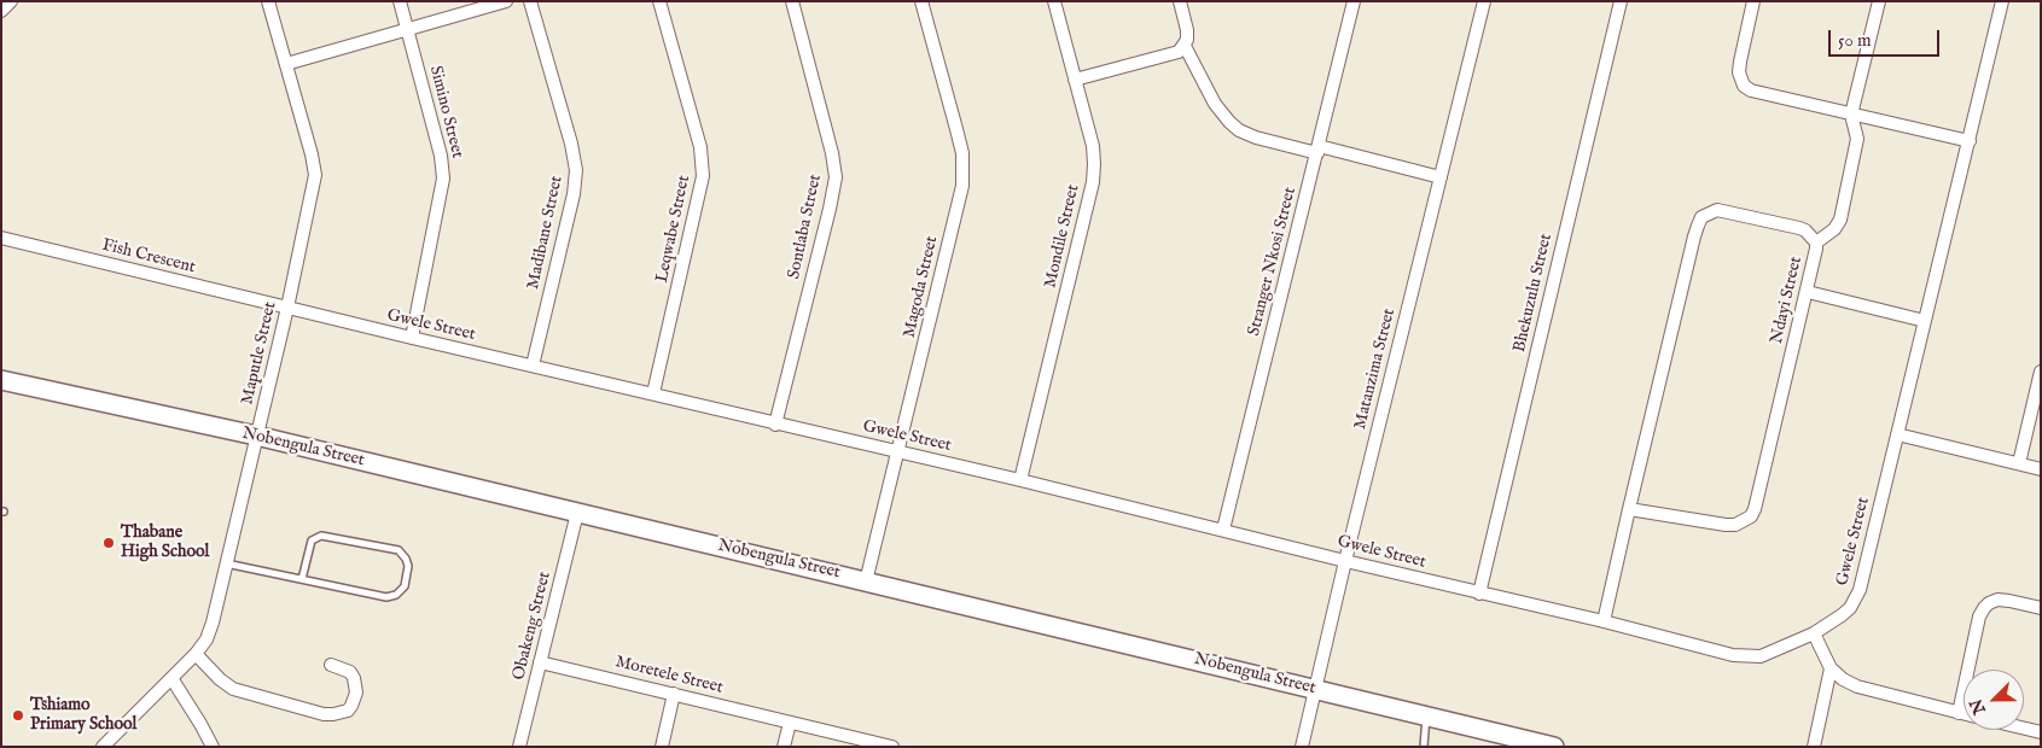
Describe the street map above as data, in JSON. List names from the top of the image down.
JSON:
{
  "streets": {
    "street": [
      "Simino Street",
      "Sontlaba Street",
      "Leqwabe Street",
      "Madibane Street",
      "Mondile Street",
      "Fish Crescent",
      "Stranger Nkosi Street",
      "Magoda Street",
      "Bhekuzulu Street",
      "Ndayi Street",
      "Gwele Street",
      "Maputle Street",
      "Matanzima Street",
      "Nobengula Street",
      "Obakeng Street",
      "Moretele Street"
    ]
  },
  "crossings": [
    ["Simino Street", "Gwele Street"],
    ["Sontlaba Street", "Gwele Street"],
    ["Leqwabe Street", "Gwele Street"],
    ["Madibane Street", "Gwele Street"],
    ["Mondile Street", "Gwele Street"],
    ["Fish Crescent", "Gwele Street"],
    ["Fish Crescent", "Maputle Street"],
    ["Stranger Nkosi Street", "Gwele Street"],
    ["Magoda Street", "Gwele Street"],
    ["Magoda Street", "Nobengula Street"],
    ["Bhekuzulu Street", "Gwele Street"],
    ["Ndayi Street", "Gwele Street"],
    ["Gwele Street", "Maputle Street"],
    ["Gwele Street", "Matanzima Street"],
    ["Maputle Street", "Nobengula Street"],
    ["Matanzima Street", "Nobengula Street"],
    ["Nobengula Street", "Obakeng Street"],
    ["Obakeng Street", "Moretele Street"]
  ],
  "places": ["Thabane High School", "Tshiamo Primary School"],
  "scale_bar": "50 m",
  "north": "bottom left"
}
